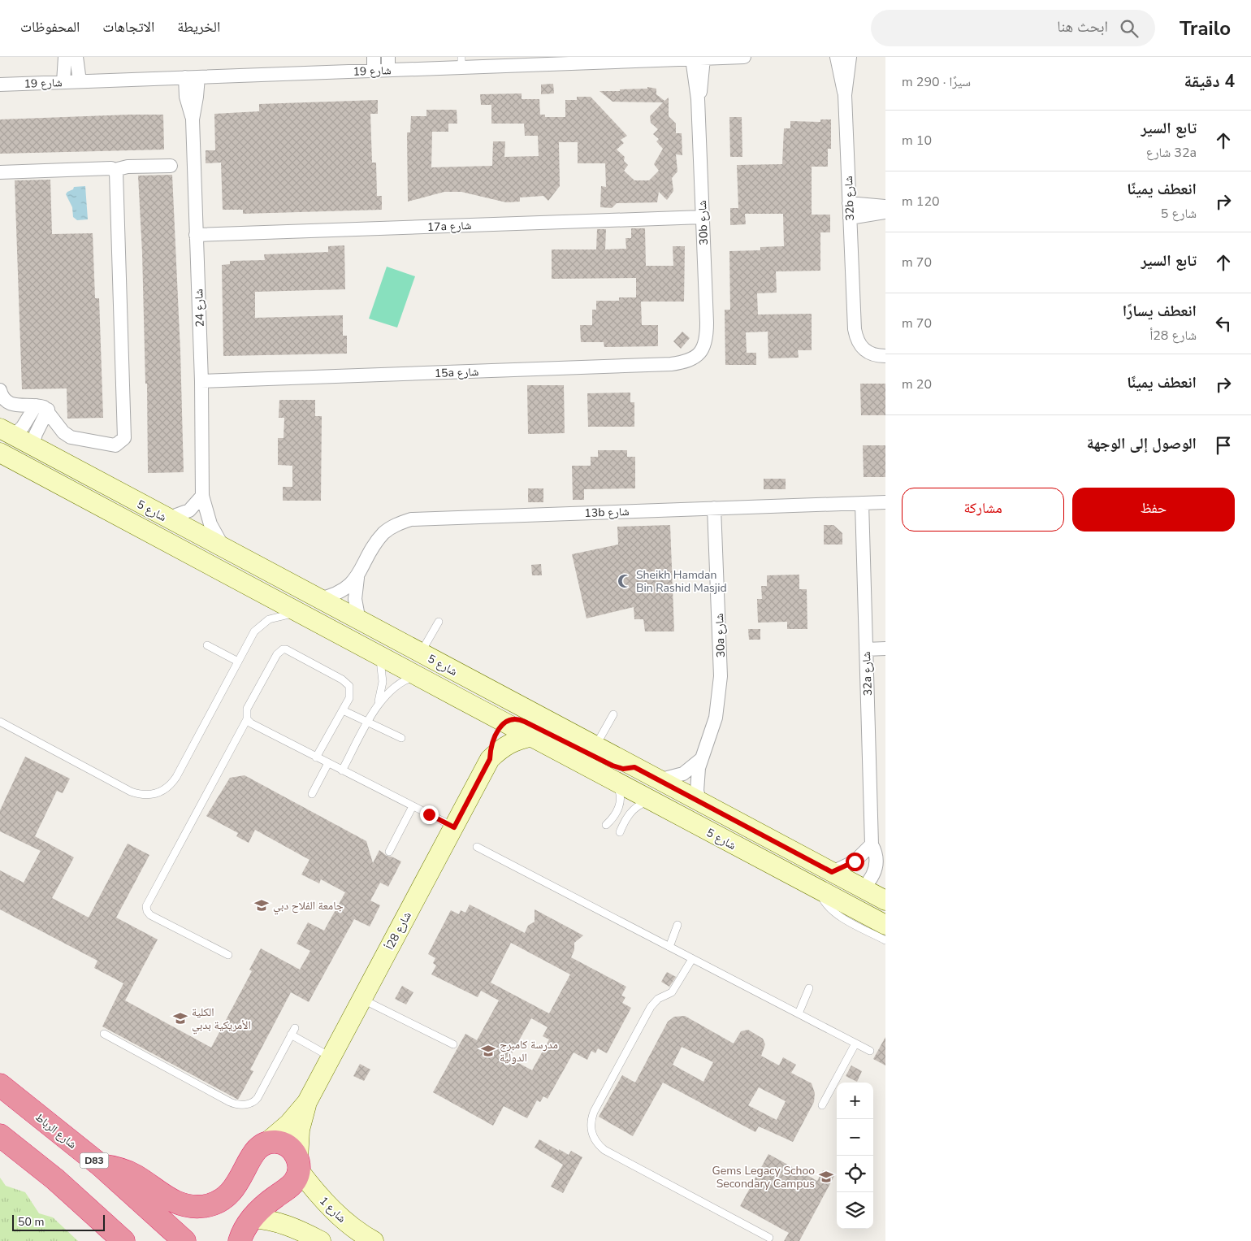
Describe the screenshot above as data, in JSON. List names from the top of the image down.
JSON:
{
  "streets": {
    "highway": ["شارع الرباط", "D83"],
    "street": [
      "شارع 19",
      "32b شارع",
      "30b شارع",
      "17a شارع",
      "شارع 24",
      "15a شارع",
      "شارع 5",
      "13b شارع",
      "30a شارع",
      "32a شارع",
      "شارع 28أ",
      "شارع 1"
    ]
  },
  "crossings": [
    ["شارع 19", "30b شارع"],
    ["شارع 19", "شارع 24"],
    ["30b شارع", "17a شارع"],
    ["30b شارع", "15a شارع"],
    ["17a شارع", "شارع 24"],
    ["شارع 24", "15a شارع"],
    ["شارع 24", "شارع 5"],
    ["شارع 5", "13b شارع"],
    ["شارع 5", "30a شارع"],
    ["شارع 5", "32a شارع"],
    ["شارع 5", "شارع 28أ"],
    ["13b شارع", "30a شارع"],
    ["13b شارع", "32a شارع"],
    ["شارع 28أ", "شارع 1"]
  ],
  "places": {
    "mosque": ["Sheikh Hamdan Bin Rashid Masjid"],
    "school or university": [
      "جامعة الفلاح دبي",
      "الكلية الأمريكية بدبي",
      "مدرسة كامبرج الدولية",
      "Gems Legacy Schoo Secondary Campus"
    ]
  },
  "scale_bar": "50 m",
  "page": {
    "header": "Trailo",
    "search": "ابحث هنا",
    "nav": ["الخريطة", "الاتجاهات", "المحفوظات"],
    "heading": ["4 دقيقة", "سيرًا · 290 m"],
    "list": [
      ["تابع السير", "32a شارع", "10 m"],
      ["انعطف يمينًا", "شارع 5", "120 m"],
      ["تابع السير", "70 m"],
      ["انعطف يسارًا", "شارع 28أ", "70 m"],
      ["انعطف يمينًا", "20 m"],
      "الوصول إلى الوجهة"
    ],
    "buttons": ["حفظ", "مشاركة"],
    "map_buttons": ["+", "−"],
    "scale": "50 m"
  }
}
